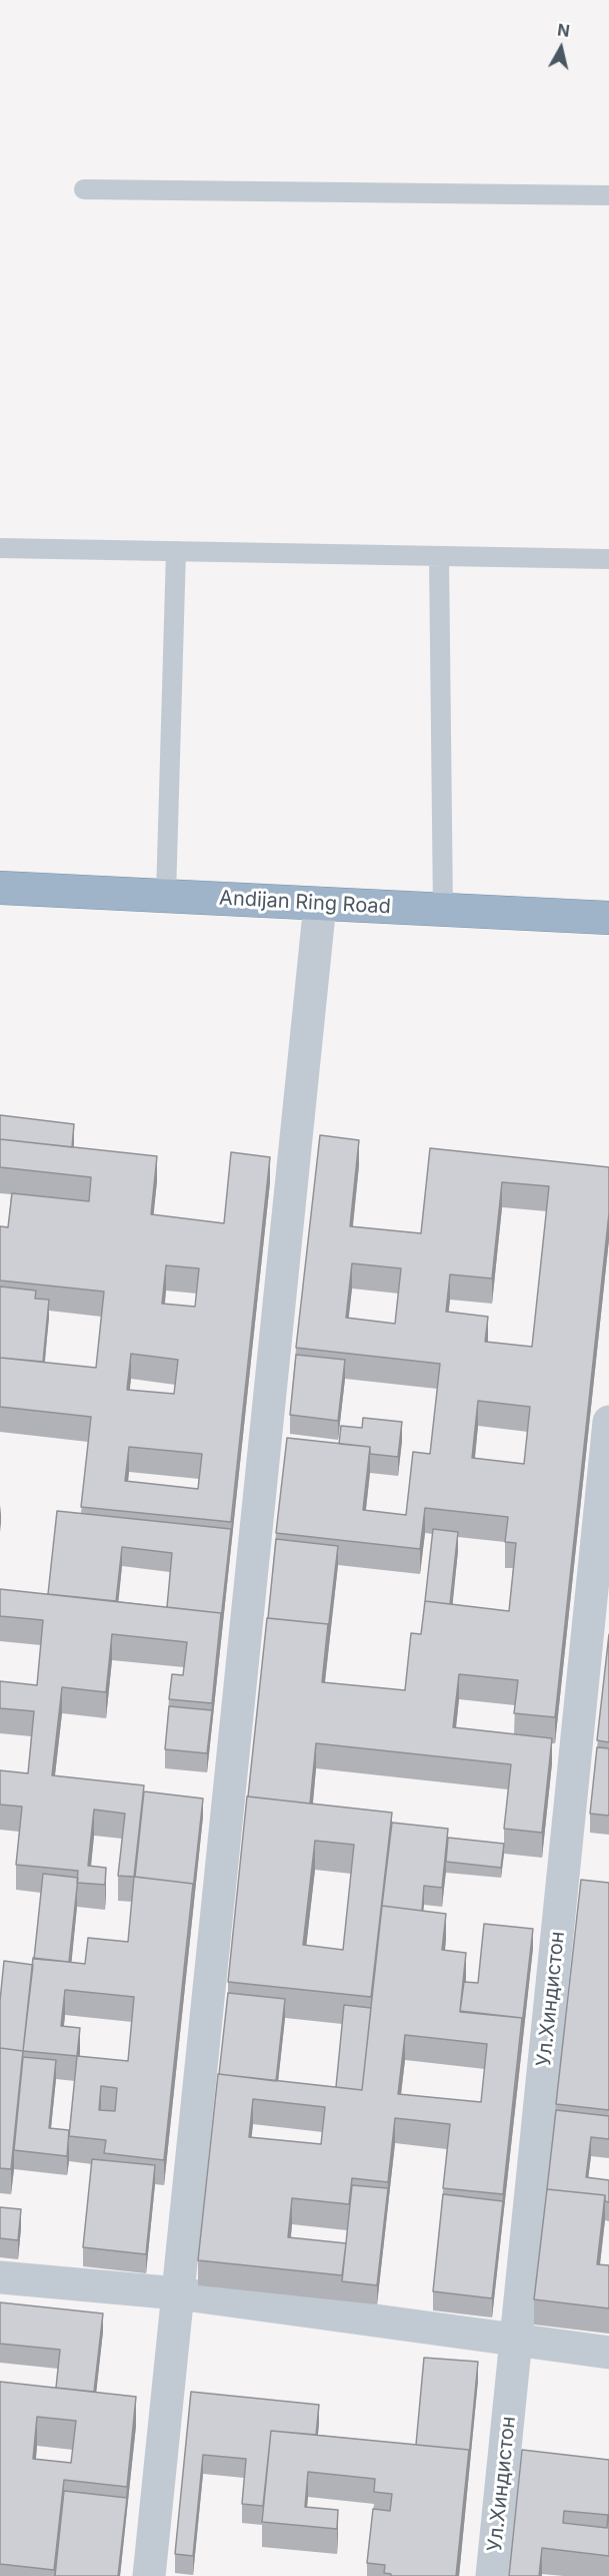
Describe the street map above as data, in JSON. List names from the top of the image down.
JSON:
{
  "streets": {
    "highway": ["Andijan Ring Road"],
    "street": ["Ул.Хиндистон"]
  },
  "north": "top"
}
